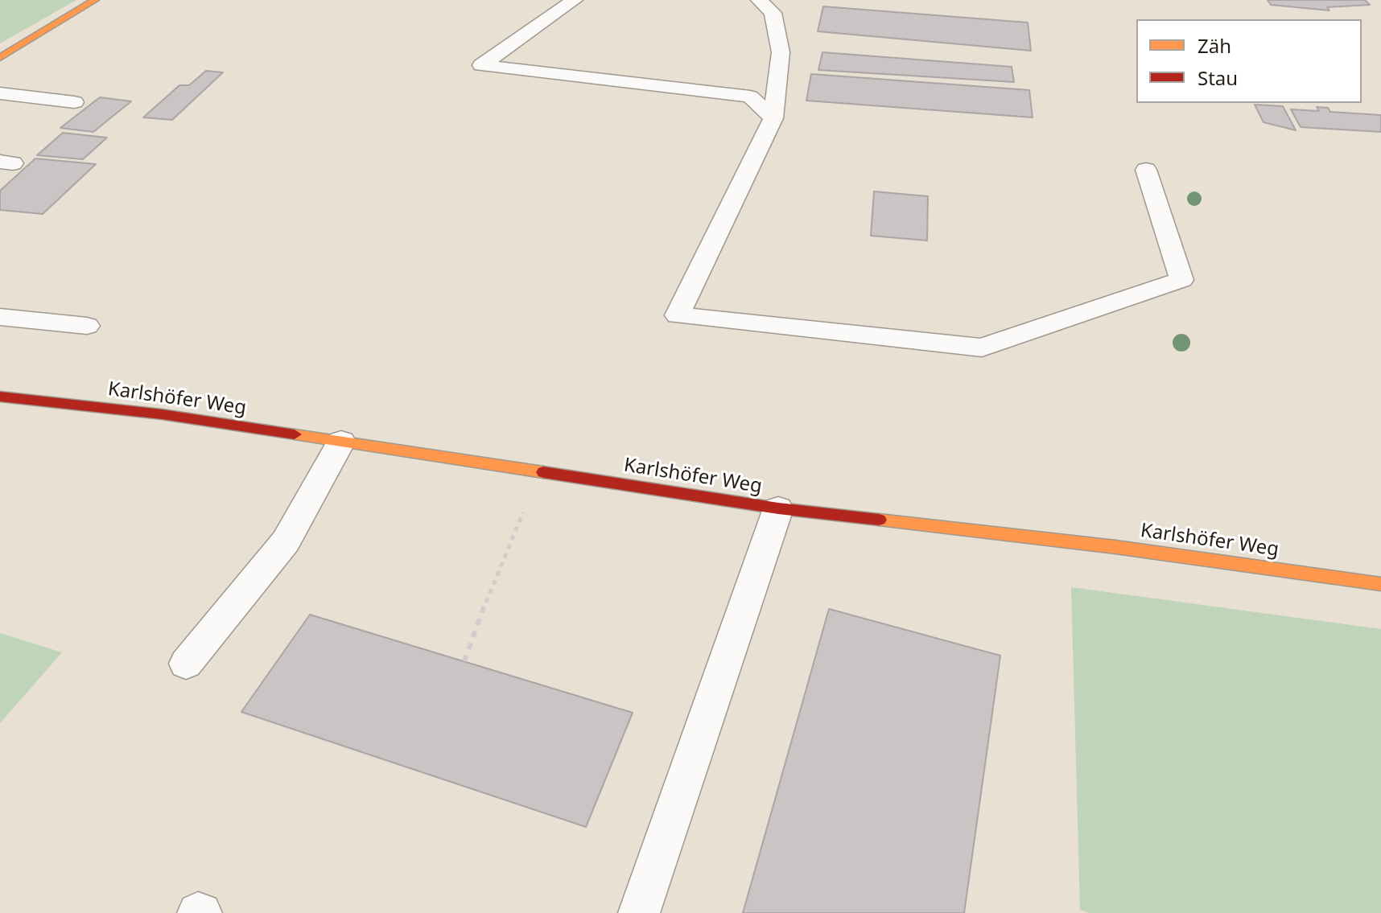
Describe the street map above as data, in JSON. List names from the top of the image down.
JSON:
{
  "streets": {
    "street": ["Karlshöfer Weg"]
  },
  "legend": ["Zäh", "Stau"]
}
